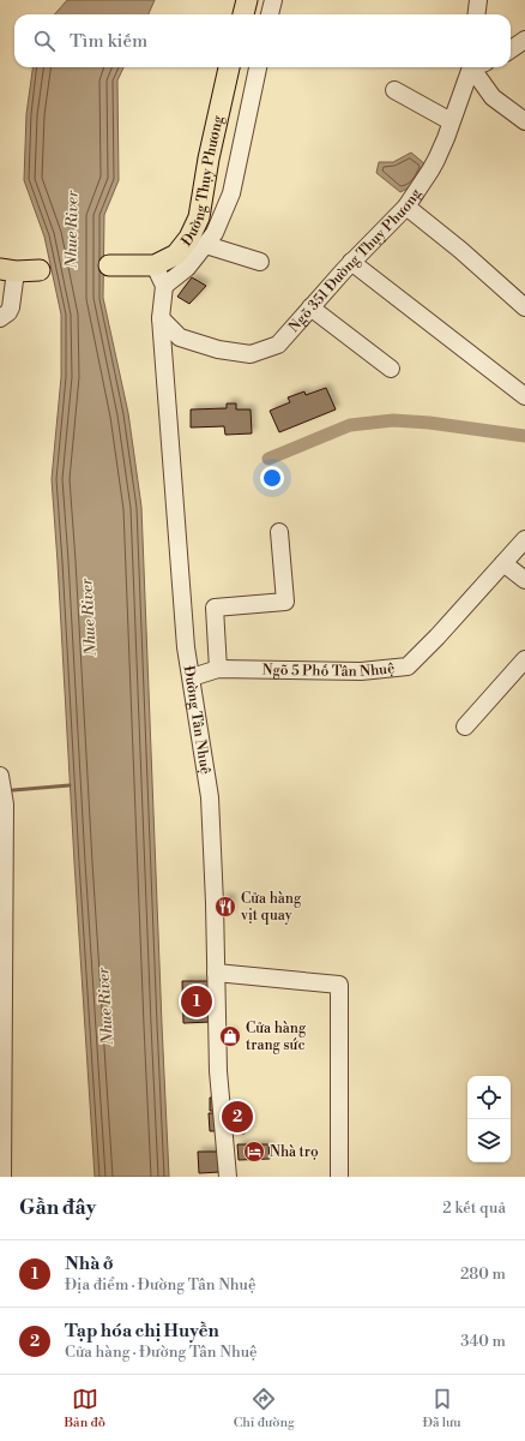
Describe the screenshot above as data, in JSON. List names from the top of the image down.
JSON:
{
  "streets": {
    "main road": ["Đường Thụy Phương"],
    "street": ["Ngõ 351 Đường Thụy Phương", "Ngõ 5 Phố Tân Nhuệ", "Đường Tân Nhuệ"]
  },
  "crossings": [
    ["Đường Thụy Phương", "Đường Tân Nhuệ"],
    ["Ngõ 351 Đường Thụy Phương", "Đường Tân Nhuệ"],
    ["Ngõ 5 Phố Tân Nhuệ", "Đường Tân Nhuệ"]
  ],
  "water": ["Nhue River"],
  "places": {
    "restaurant": ["Cửa hàng vịt quay"],
    "shop": ["Cửa hàng trang sức"],
    "hotel": ["Nhà trọ"]
  },
  "page": {
    "search": "Tìm kiếm",
    "pins": ["1", "2"],
    "heading": ["Gần đây", "2 kết quả"],
    "list": [
      {
        "mark": "1",
        "name": "Nhà ở",
        "note": "Địa điểm · Đường Tân Nhuệ",
        "value": "280 m"
      },
      {
        "mark": "2",
        "name": "Tạp hóa chị Huyền",
        "note": "Cửa hàng · Đường Tân Nhuệ",
        "value": "340 m"
      }
    ],
    "nav": ["Bản đồ", "Chỉ đường", "Đã lưu"]
  }
}
